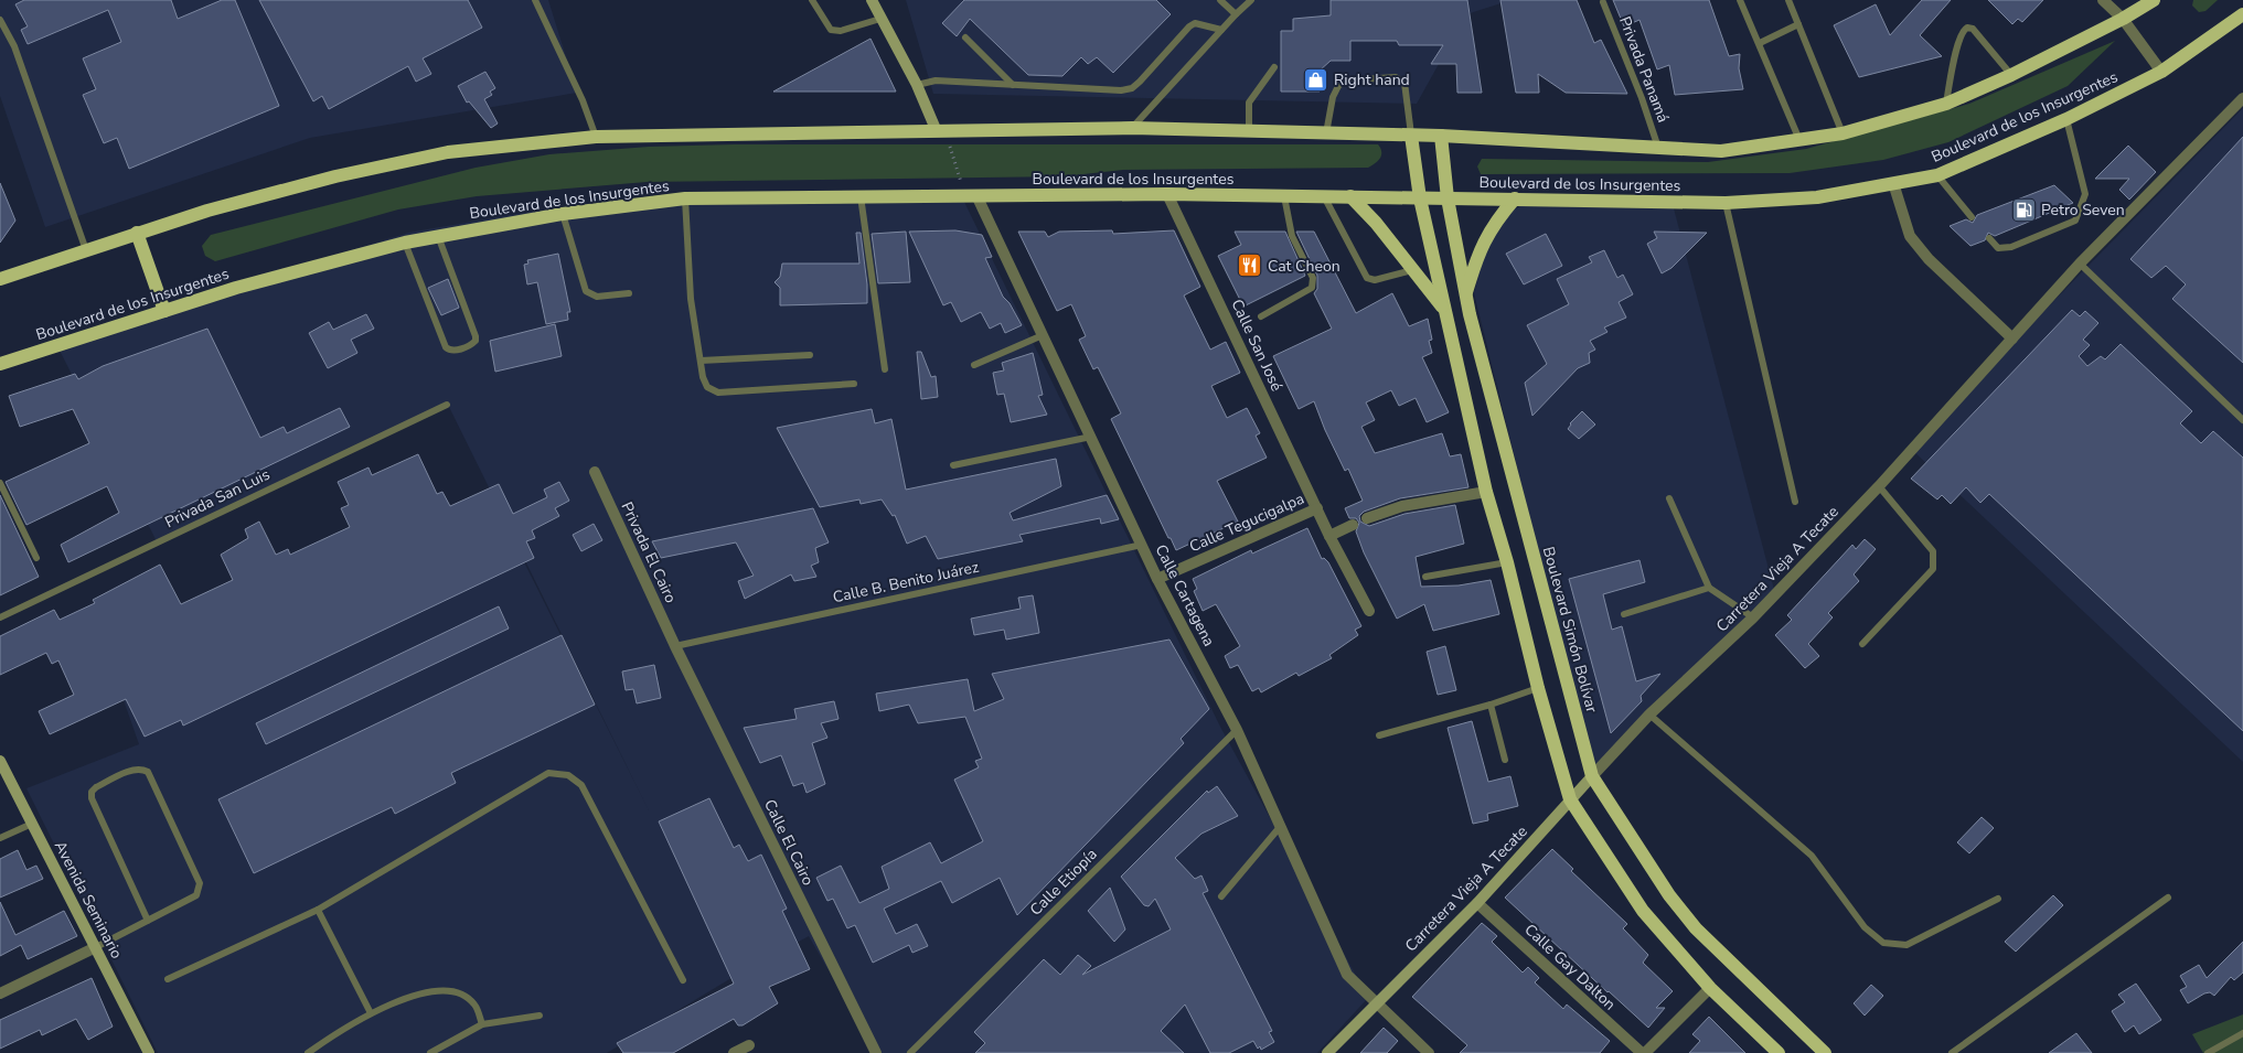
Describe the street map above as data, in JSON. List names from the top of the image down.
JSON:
{
  "streets": {
    "main road": ["Boulevard de los Insurgentes", "Boulevard Simón Bolívar"],
    "street": [
      "Calle San José",
      "Calle Tegucigalpa",
      "Privada El Cairo",
      "Carretera Vieja A Tecate",
      "Calle Cartagena",
      "Calle El Cairo",
      "Avenida Seminario",
      "Calle Gay Dalton"
    ],
    "lane": [
      "Privada Panamá",
      "Privada San Luis",
      "Calle B. Benito Juárez",
      "Calle Etiopía"
    ]
  },
  "crossings": [
    ["Boulevard de los Insurgentes", "Calle San José"],
    ["Boulevard de los Insurgentes", "Calle Cartagena"],
    ["Boulevard de los Insurgentes", "Boulevard Simón Bolívar"],
    ["Calle San José", "Calle Tegucigalpa"],
    ["Calle Tegucigalpa", "Calle Cartagena"],
    ["Privada El Cairo", "Calle B. Benito Juárez"],
    ["Privada El Cairo", "Calle El Cairo"],
    ["Carretera Vieja A Tecate", "Calle Cartagena"],
    ["Carretera Vieja A Tecate", "Boulevard Simón Bolívar"],
    ["Carretera Vieja A Tecate", "Calle Gay Dalton"],
    ["Calle B. Benito Juárez", "Calle Cartagena"],
    ["Calle B. Benito Juárez", "Calle El Cairo"],
    ["Calle Cartagena", "Calle Etiopía"]
  ],
  "places": {
    "shop": ["Right hand"],
    "fuel station": ["Petro Seven"],
    "restaurant": ["Cat Cheon"]
  }
}
